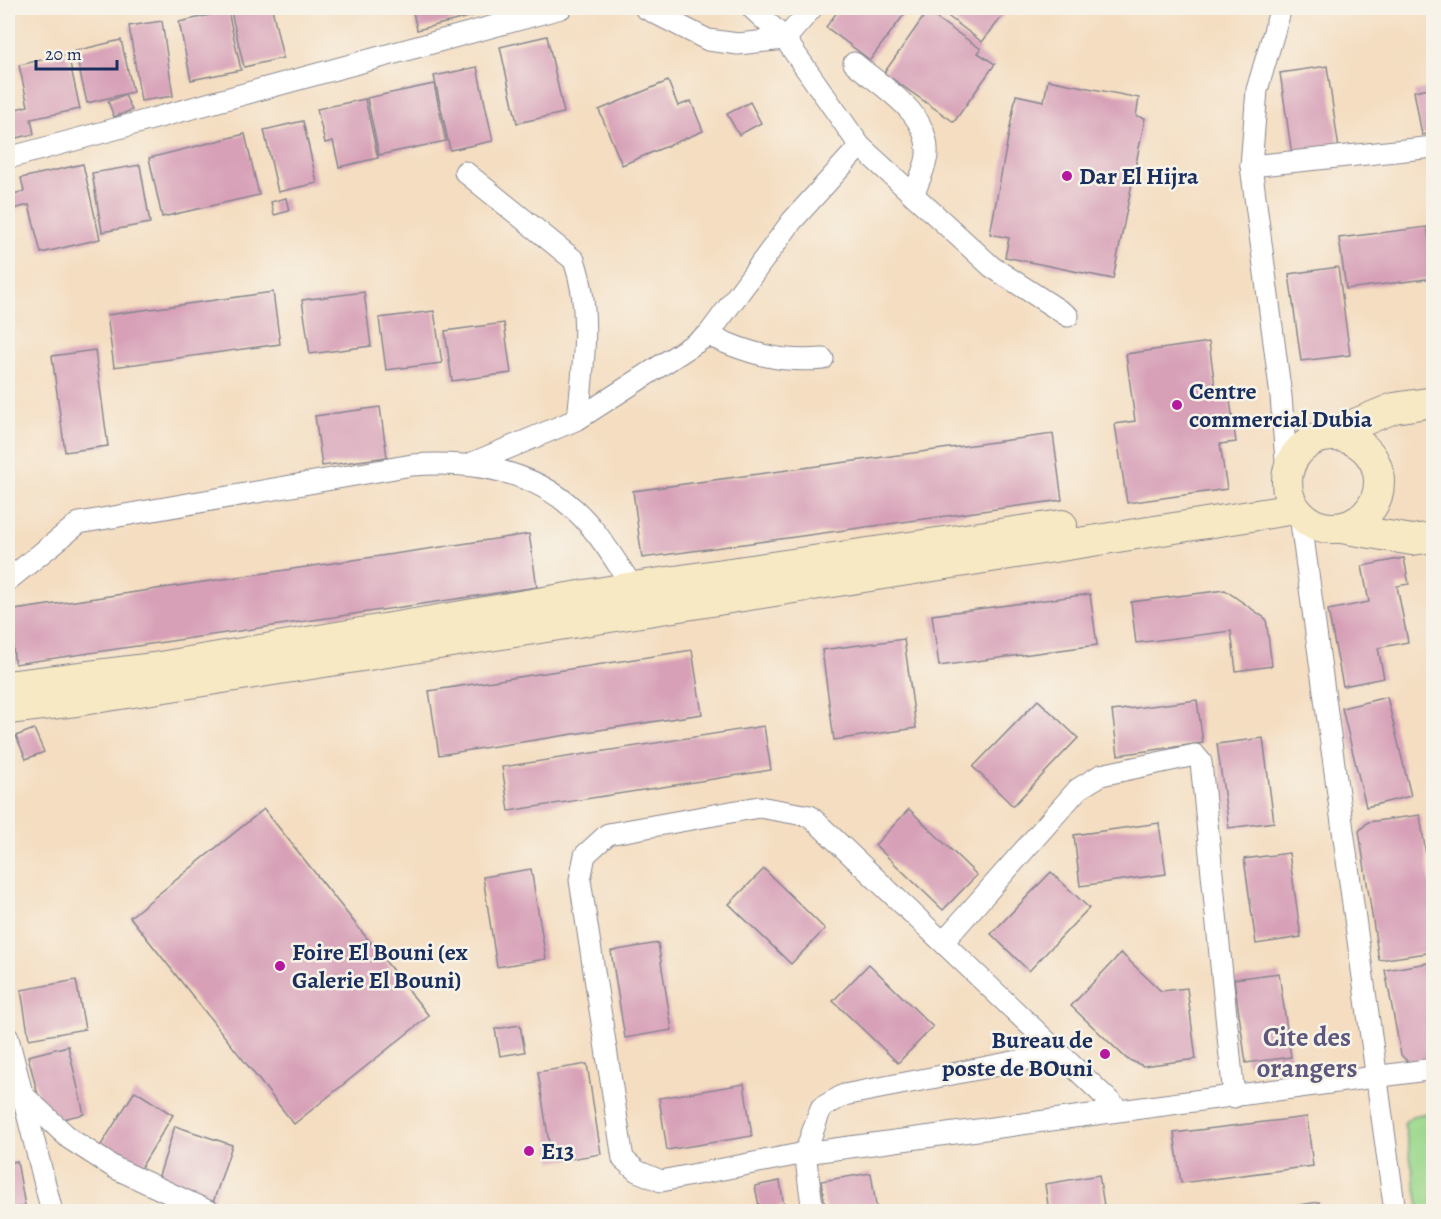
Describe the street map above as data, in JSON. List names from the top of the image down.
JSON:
{
  "districts": ["Cite des orangers"],
  "places": [
    "Dar El Hijra",
    "Centre commercial Dubia",
    "Foire El Bouni (ex Galerie El Bouni)",
    "Bureau de poste de BOuni",
    "E13"
  ],
  "scale_bar": "20 m"
}
